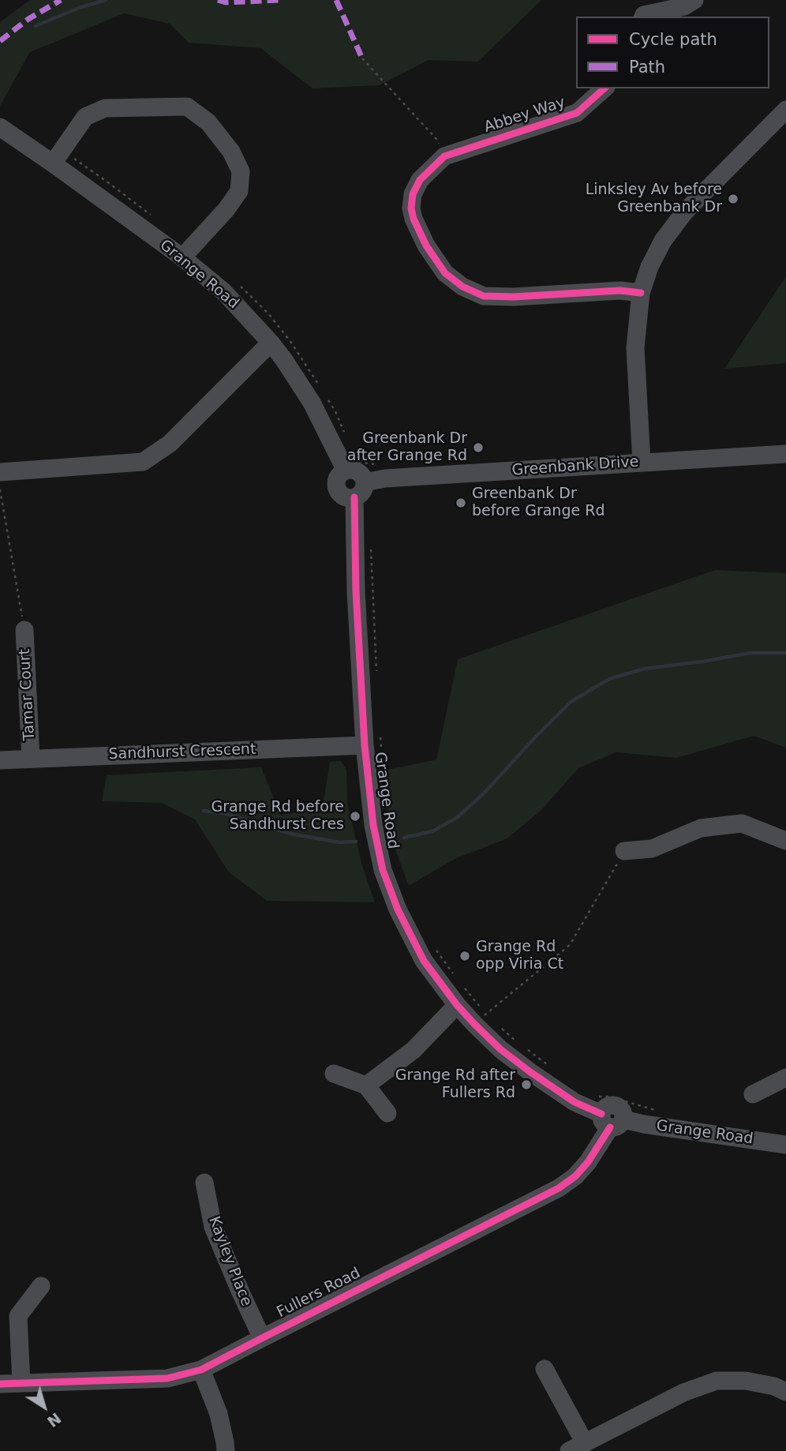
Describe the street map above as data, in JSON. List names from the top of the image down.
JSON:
{
  "streets": {
    "street": [
      "Abbey Way",
      "Grange Road",
      "Greenbank Drive",
      "Tamar Court",
      "Sandhurst Crescent",
      "Kayley Place",
      "Fullers Road"
    ]
  },
  "crossings": [
    ["Grange Road", "Sandhurst Crescent"],
    ["Grange Road", "Fullers Road"],
    ["Tamar Court", "Sandhurst Crescent"],
    ["Kayley Place", "Fullers Road"]
  ],
  "places": [
    "Linksley Av before Greenbank Dr",
    "Greenbank Dr after Grange Rd",
    "Greenbank Dr before Grange Rd",
    "Grange Rd before Sandhurst Cres",
    "Grange Rd opp Viria Ct",
    "Grange Rd after Fullers Rd"
  ],
  "legend": ["Cycle path", "Path"],
  "north": "bottom right"
}
